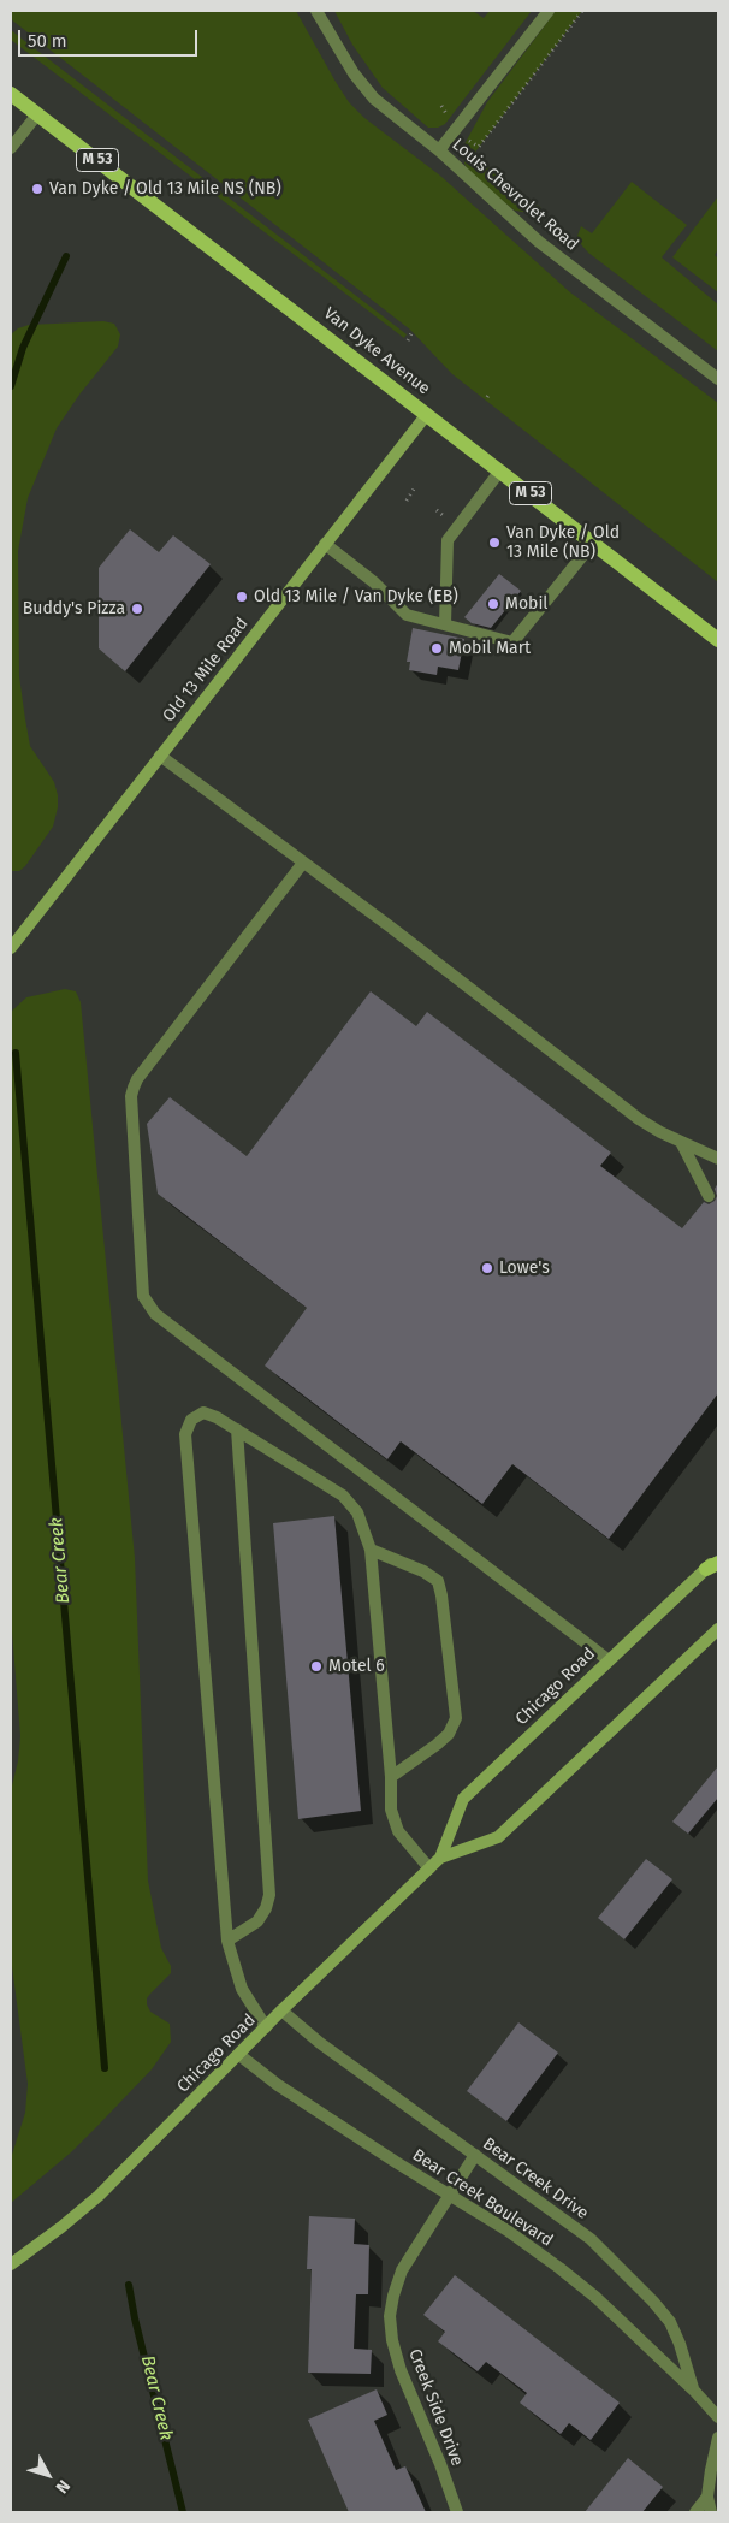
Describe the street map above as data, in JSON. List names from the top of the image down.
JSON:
{
  "streets": {
    "main road": [
      "M 53",
      "Van Dyke Avenue",
      "Old 13 Mile Road",
      "Chicago Road"
    ],
    "street": [
      "Louis Chevrolet Road",
      "Bear Creek Drive",
      "Bear Creek Boulevard",
      "Creek Side Drive"
    ]
  },
  "crossings": [
    ["Van Dyke Avenue", "Old 13 Mile Road"],
    ["Chicago Road", "Bear Creek Drive"],
    ["Chicago Road", "Bear Creek Boulevard"],
    ["Bear Creek Drive", "Bear Creek Boulevard"],
    ["Bear Creek Drive", "Creek Side Drive"],
    ["Bear Creek Boulevard", "Creek Side Drive"]
  ],
  "water": ["Bear Creek"],
  "places": [
    "Van Dyke / Old 13 Mile NS (NB)",
    "Van Dyke / Old 13 Mile (NB)",
    "Old 13 Mile / Van Dyke (EB)",
    "Mobil",
    "Buddy's Pizza",
    "Mobil Mart",
    "Lowe's",
    "Motel 6"
  ],
  "scale_bar": "50 m",
  "north": "bottom right"
}
